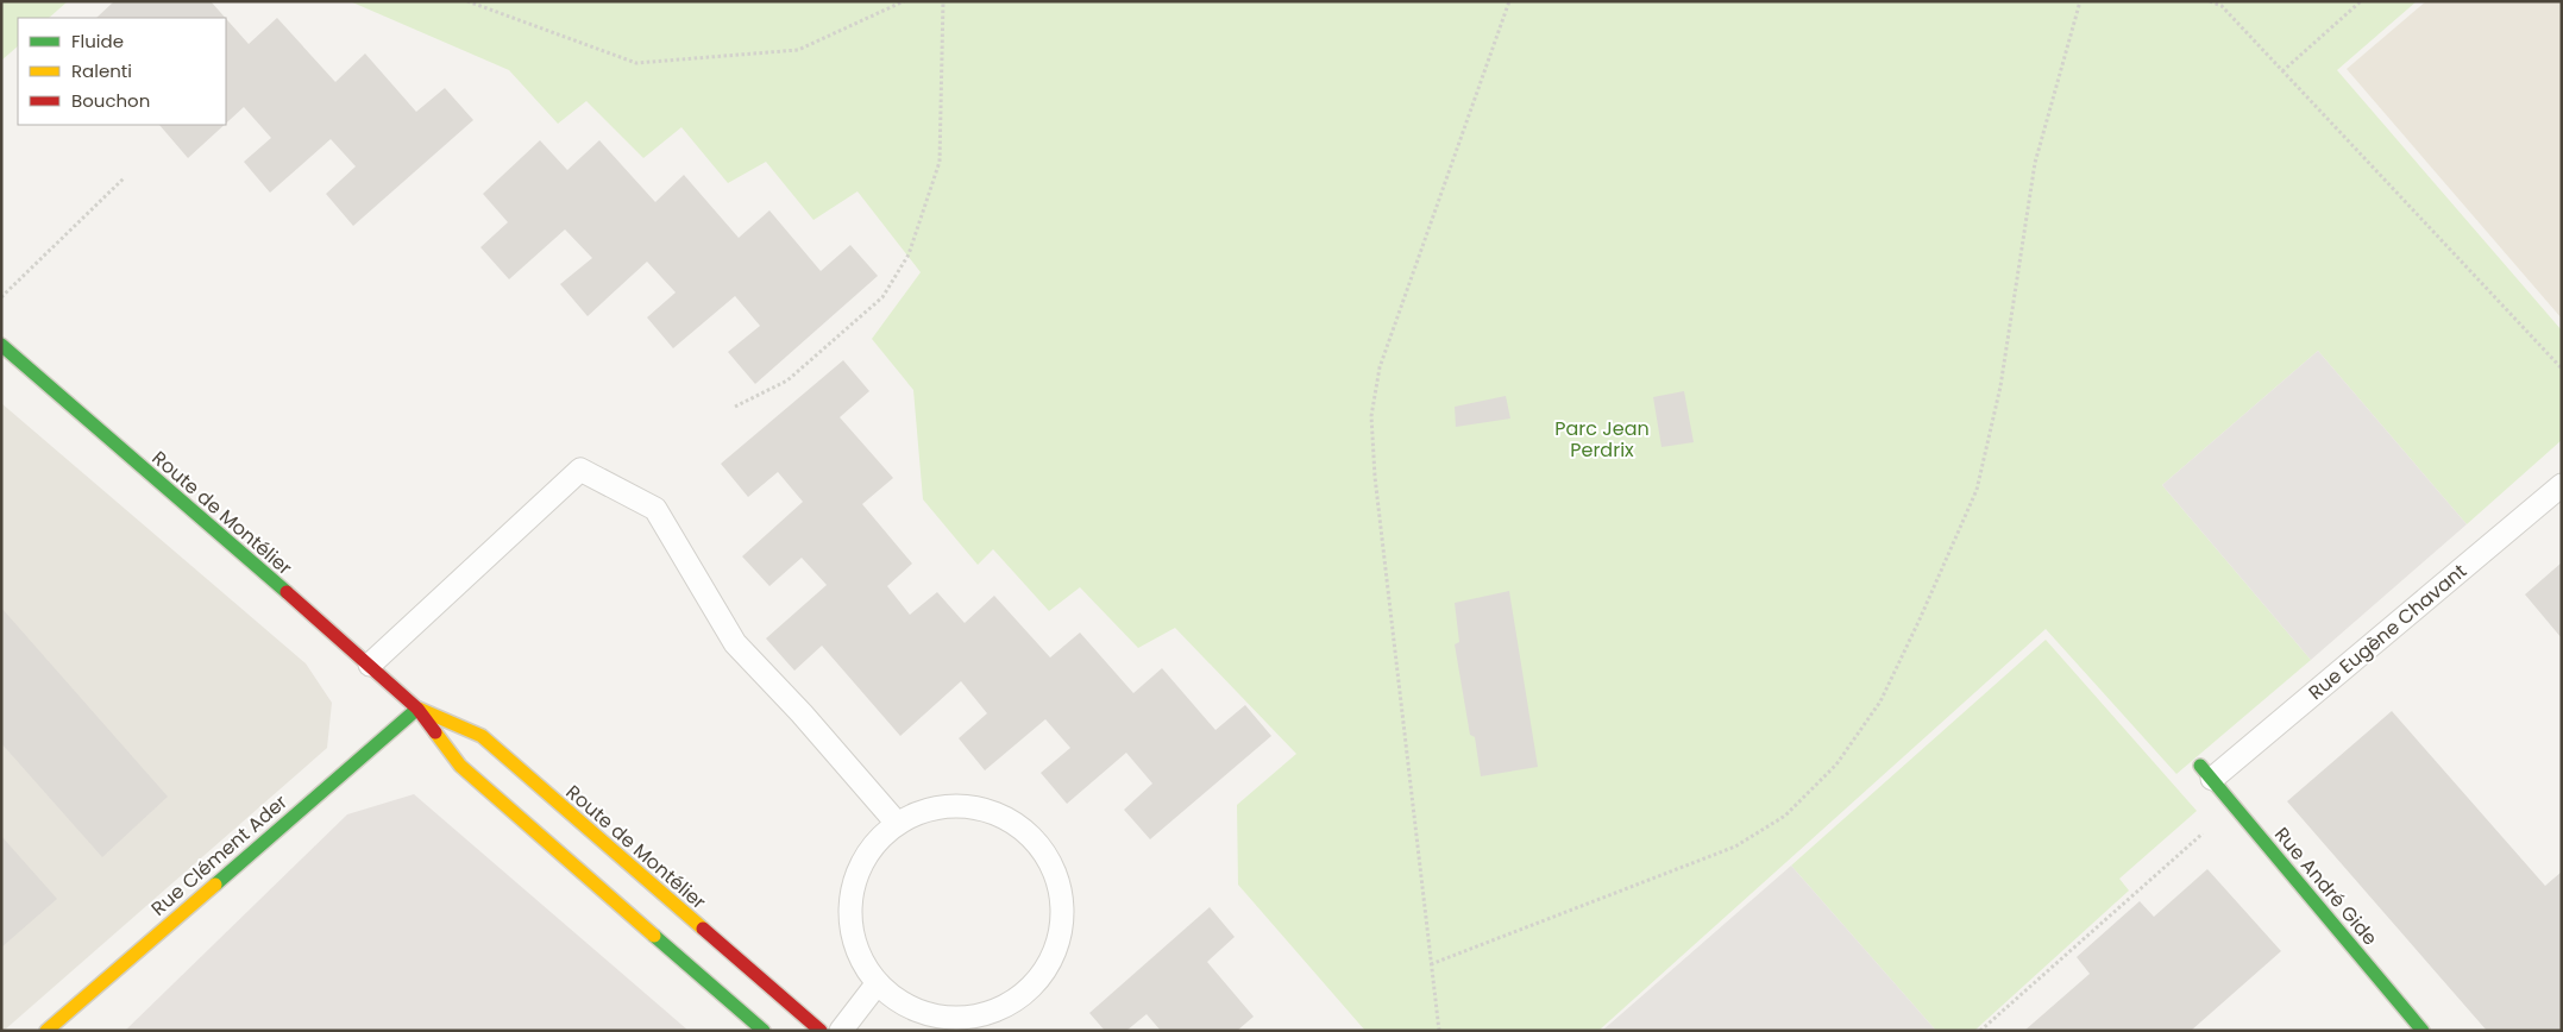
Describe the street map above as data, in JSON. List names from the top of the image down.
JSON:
{
  "streets": {
    "main road": ["Route de Montélier", "Rue Clément Ader", "Rue André Gide"],
    "lane": ["Rue Eugène Chavant"]
  },
  "crossings": [
    ["Route de Montélier", "Rue Clément Ader"],
    ["Rue Eugène Chavant", "Rue André Gide"]
  ],
  "parks": ["Parc Jean Perdrix"],
  "legend": ["Fluide", "Ralenti", "Bouchon"]
}
